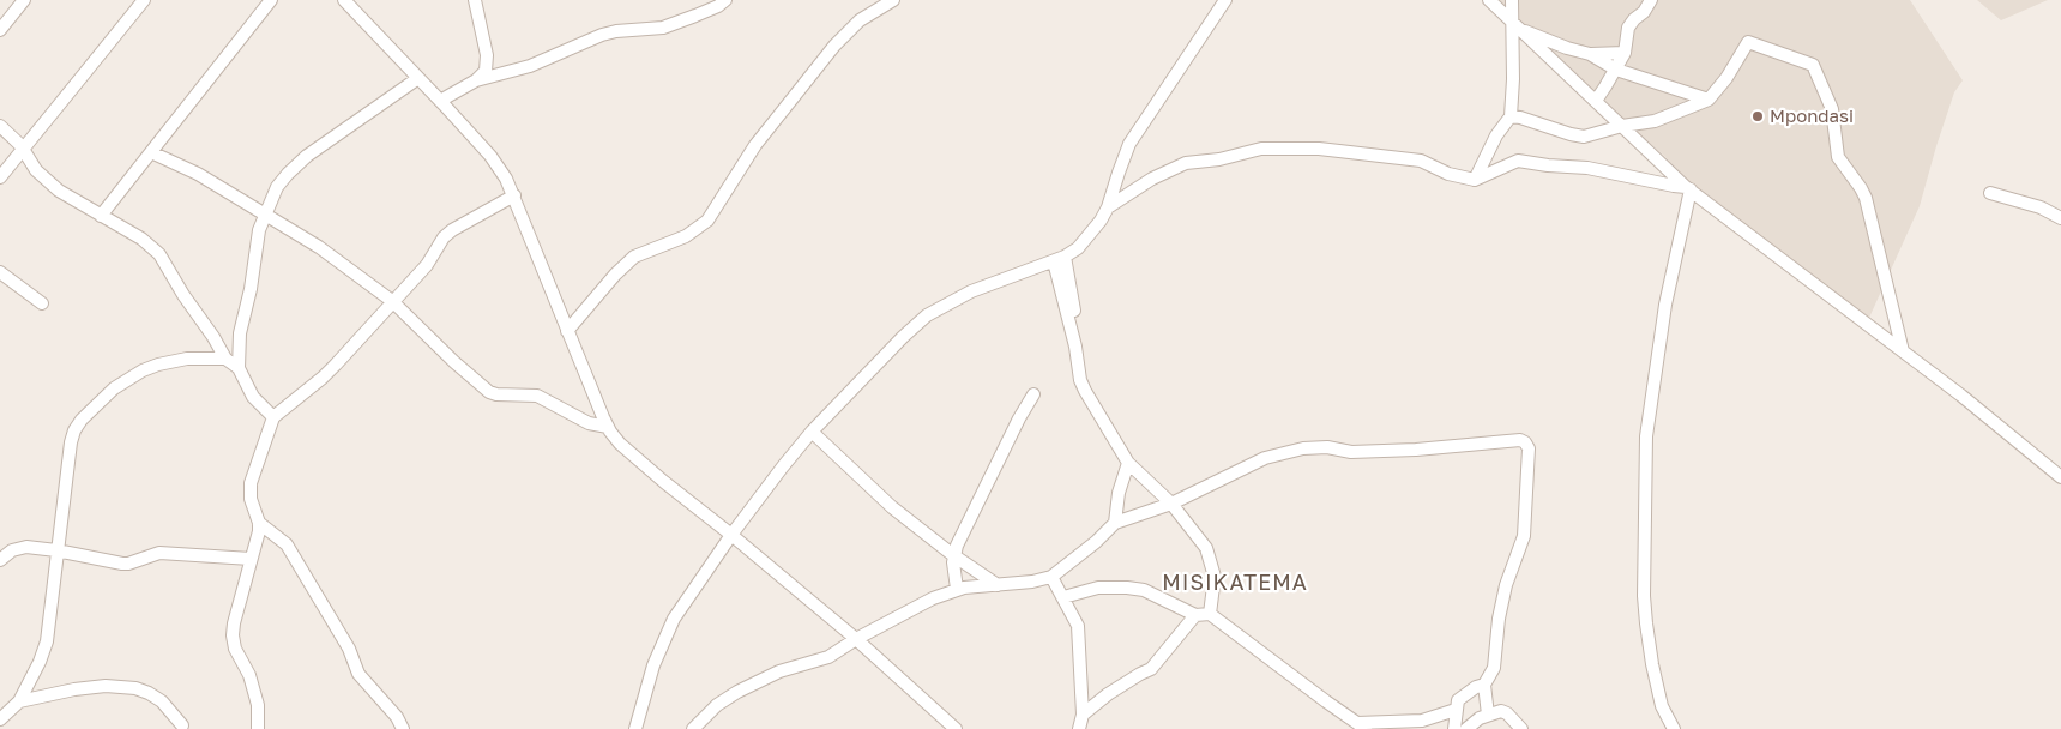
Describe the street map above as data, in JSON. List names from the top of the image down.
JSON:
{
  "districts": ["MISIKATEMA"],
  "places": ["Mpondasi"]
}
